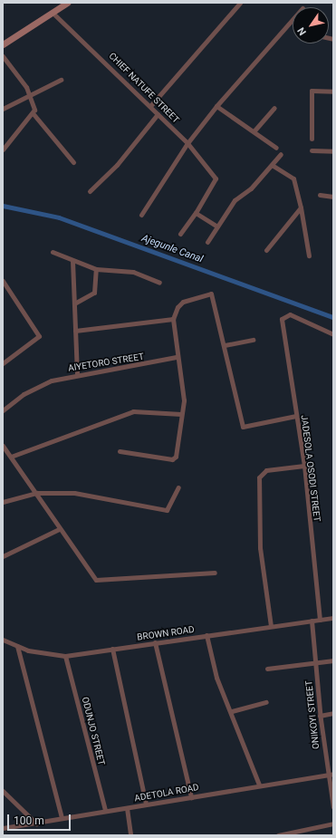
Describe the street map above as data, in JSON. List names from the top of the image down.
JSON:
{
  "streets": {
    "street": [
      "CHIEF NATUFE STREET",
      "AIYETORO STREET",
      "JADESOLA OSODI STREET",
      "BROWN ROAD",
      "ONIKOYI STREET",
      "ODUNJO STREET",
      "ADETOLA ROAD"
    ]
  },
  "crossings": [
    ["JADESOLA OSODI STREET", "BROWN ROAD"],
    ["BROWN ROAD", "ONIKOYI STREET"],
    ["BROWN ROAD", "ODUNJO STREET"],
    ["ONIKOYI STREET", "ADETOLA ROAD"],
    ["ODUNJO STREET", "ADETOLA ROAD"]
  ],
  "water": ["Ajegunle Canal"],
  "scale_bar": "100 m",
  "north": "bottom left"
}
